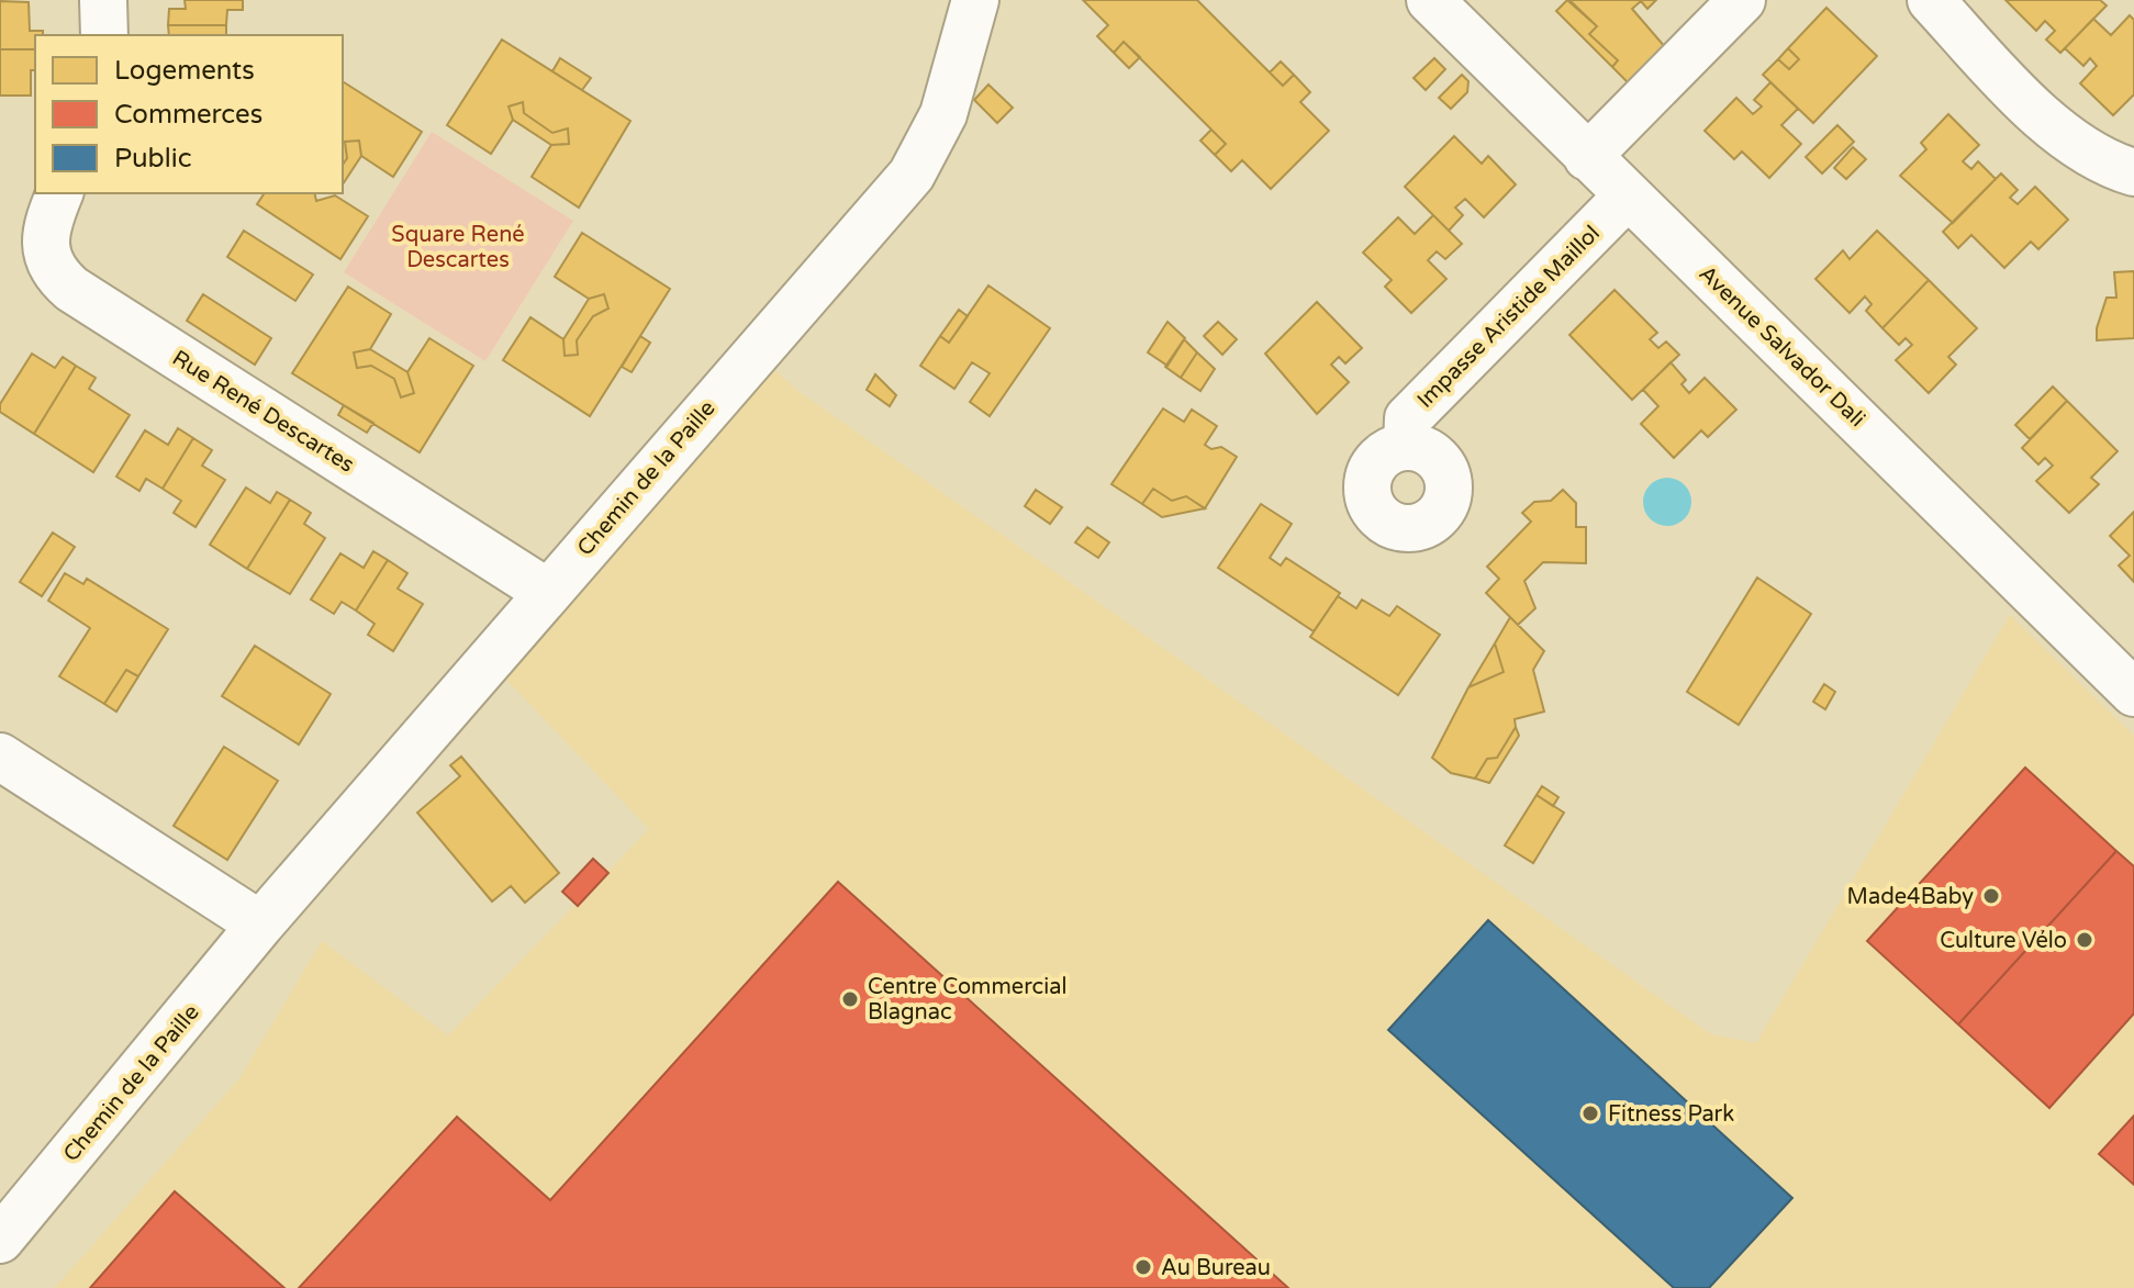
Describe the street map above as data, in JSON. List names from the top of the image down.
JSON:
{
  "streets": {
    "street": [
      "Impasse Aristide Maillol",
      "Avenue Salvador Dali",
      "Rue René Descartes",
      "Chemin de la Paille"
    ]
  },
  "crossings": [
    ["Impasse Aristide Maillol", "Avenue Salvador Dali"],
    ["Rue René Descartes", "Chemin de la Paille"]
  ],
  "parks": ["Square René Descartes"],
  "places": [
    "Made4Baby",
    "Culture Vélo",
    "Centre Commercial Blagnac",
    "Fitness Park",
    "Au Bureau"
  ],
  "legend": ["Logements", "Commerces", "Public"]
}
